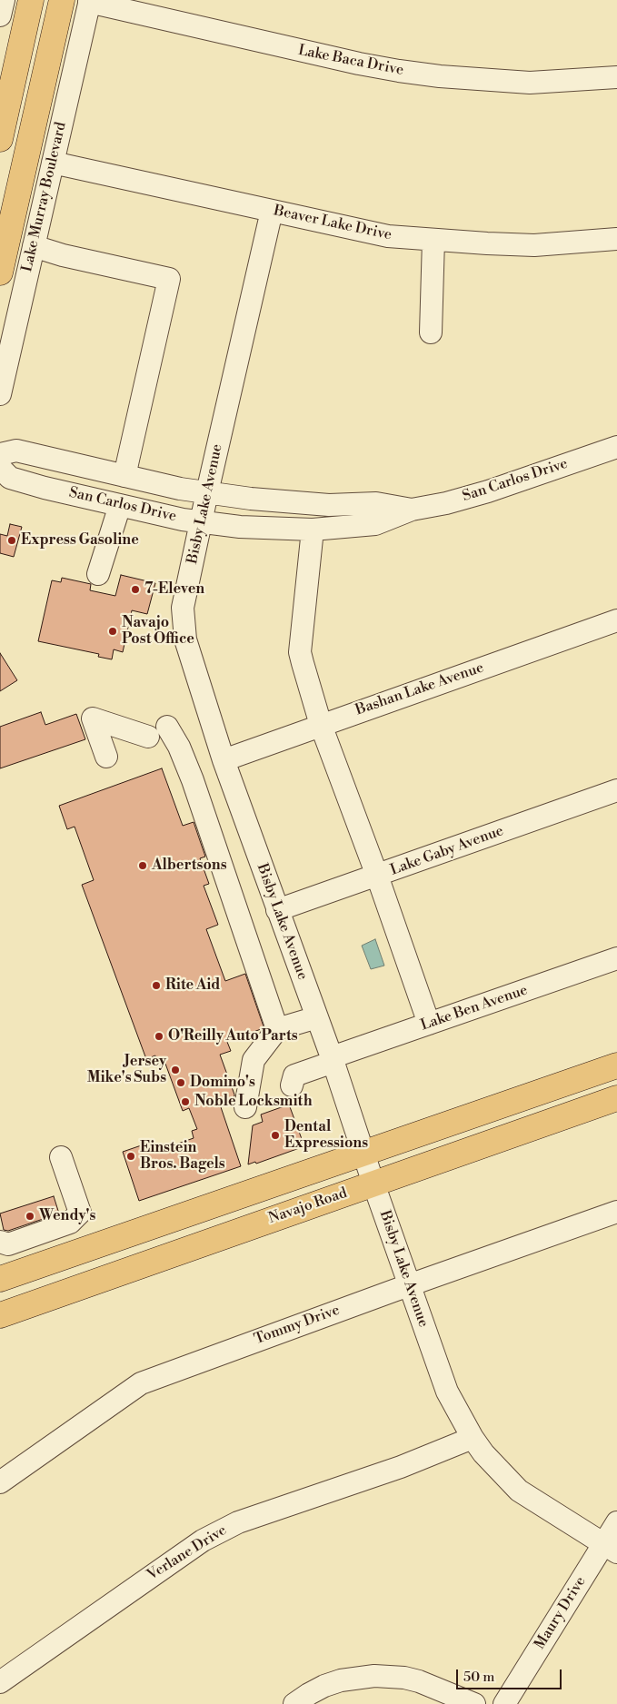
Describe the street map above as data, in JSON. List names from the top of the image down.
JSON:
{
  "streets": {
    "main road": ["Lake Murray Boulevard", "Navajo Road"],
    "street": [
      "Lake Baca Drive",
      "Beaver Lake Drive",
      "San Carlos Drive",
      "Bisby Lake Avenue",
      "Bashan Lake Avenue",
      "Lake Gaby Avenue",
      "Lake Ben Avenue",
      "Tommy Drive",
      "Verlane Drive",
      "Maury Drive"
    ]
  },
  "crossings": [
    ["Lake Baca Drive", "Lake Murray Boulevard"],
    ["Lake Murray Boulevard", "Beaver Lake Drive"],
    ["Beaver Lake Drive", "Bisby Lake Avenue"],
    ["San Carlos Drive", "Bisby Lake Avenue"],
    ["Bisby Lake Avenue", "Bashan Lake Avenue"],
    ["Bisby Lake Avenue", "Lake Gaby Avenue"],
    ["Bisby Lake Avenue", "Lake Ben Avenue"],
    ["Bisby Lake Avenue", "Navajo Road"],
    ["Bisby Lake Avenue", "Tommy Drive"],
    ["Bisby Lake Avenue", "Verlane Drive"],
    ["Bisby Lake Avenue", "Maury Drive"]
  ],
  "places": [
    "Express Gasoline",
    "7-Eleven",
    "Navajo Post Office",
    "Albertsons",
    "Rite Aid",
    "O'Reilly Auto Parts",
    "Jersey Mike's Subs",
    "Domino's",
    "Noble Locksmith",
    "Dental Expressions",
    "Einstein Bros. Bagels",
    "Wendy's"
  ],
  "scale_bar": "50 m"
}
